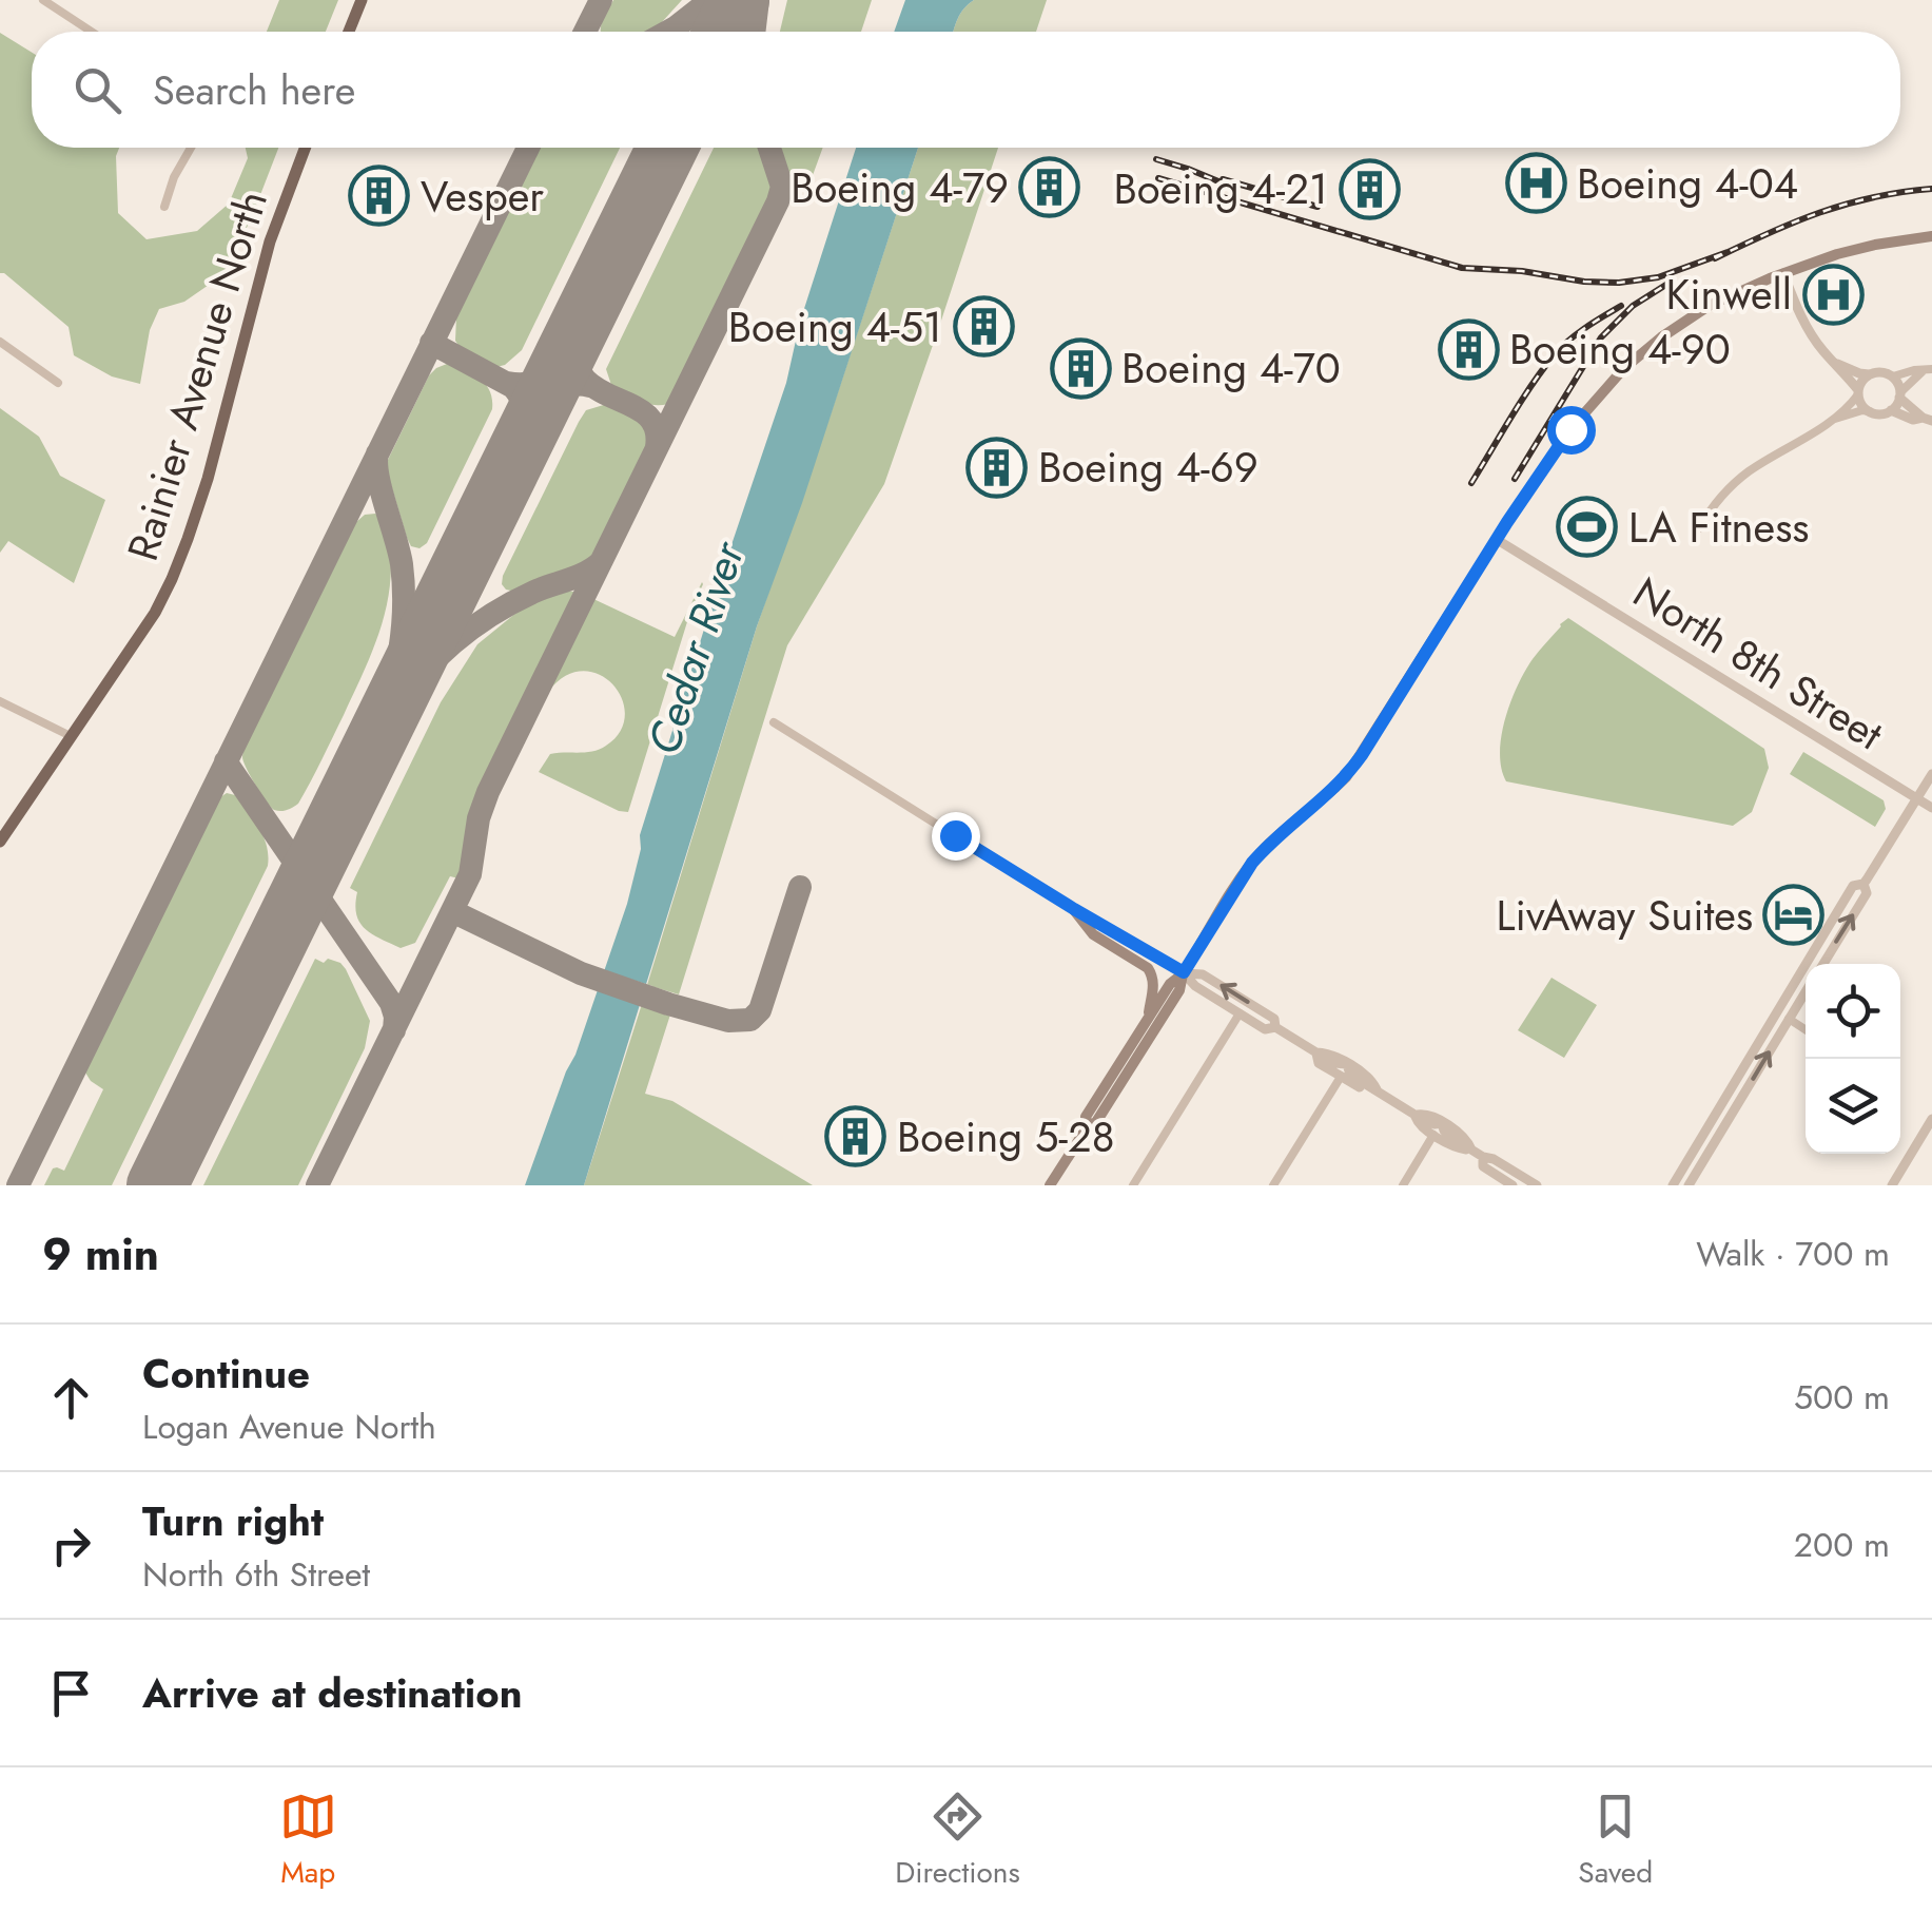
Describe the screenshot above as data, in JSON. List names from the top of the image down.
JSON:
{
  "streets": {
    "main road": ["Rainier Avenue North"],
    "street": ["North 8th Street"]
  },
  "water": ["Cedar River"],
  "places": {
    "hospital": ["Boeing 4-04", "Kinwell"],
    "building": [
      "Boeing 4-79",
      "Boeing 4-21",
      "Vesper",
      "Boeing 4-51",
      "Boeing 4-90",
      "Boeing 4-70",
      "Boeing 4-69",
      "Boeing 5-28"
    ],
    "sports": ["LA Fitness"],
    "hotel": ["LivAway Suites"]
  },
  "page": {
    "search": "Search here",
    "heading": ["9 min", "Walk · 700 m"],
    "list": [
      ["Continue", "Logan Avenue North", "500 m"],
      ["Turn right", "North 6th Street", "200 m"],
      "Arrive at destination"
    ],
    "nav": ["Map", "Directions", "Saved"]
  }
}
